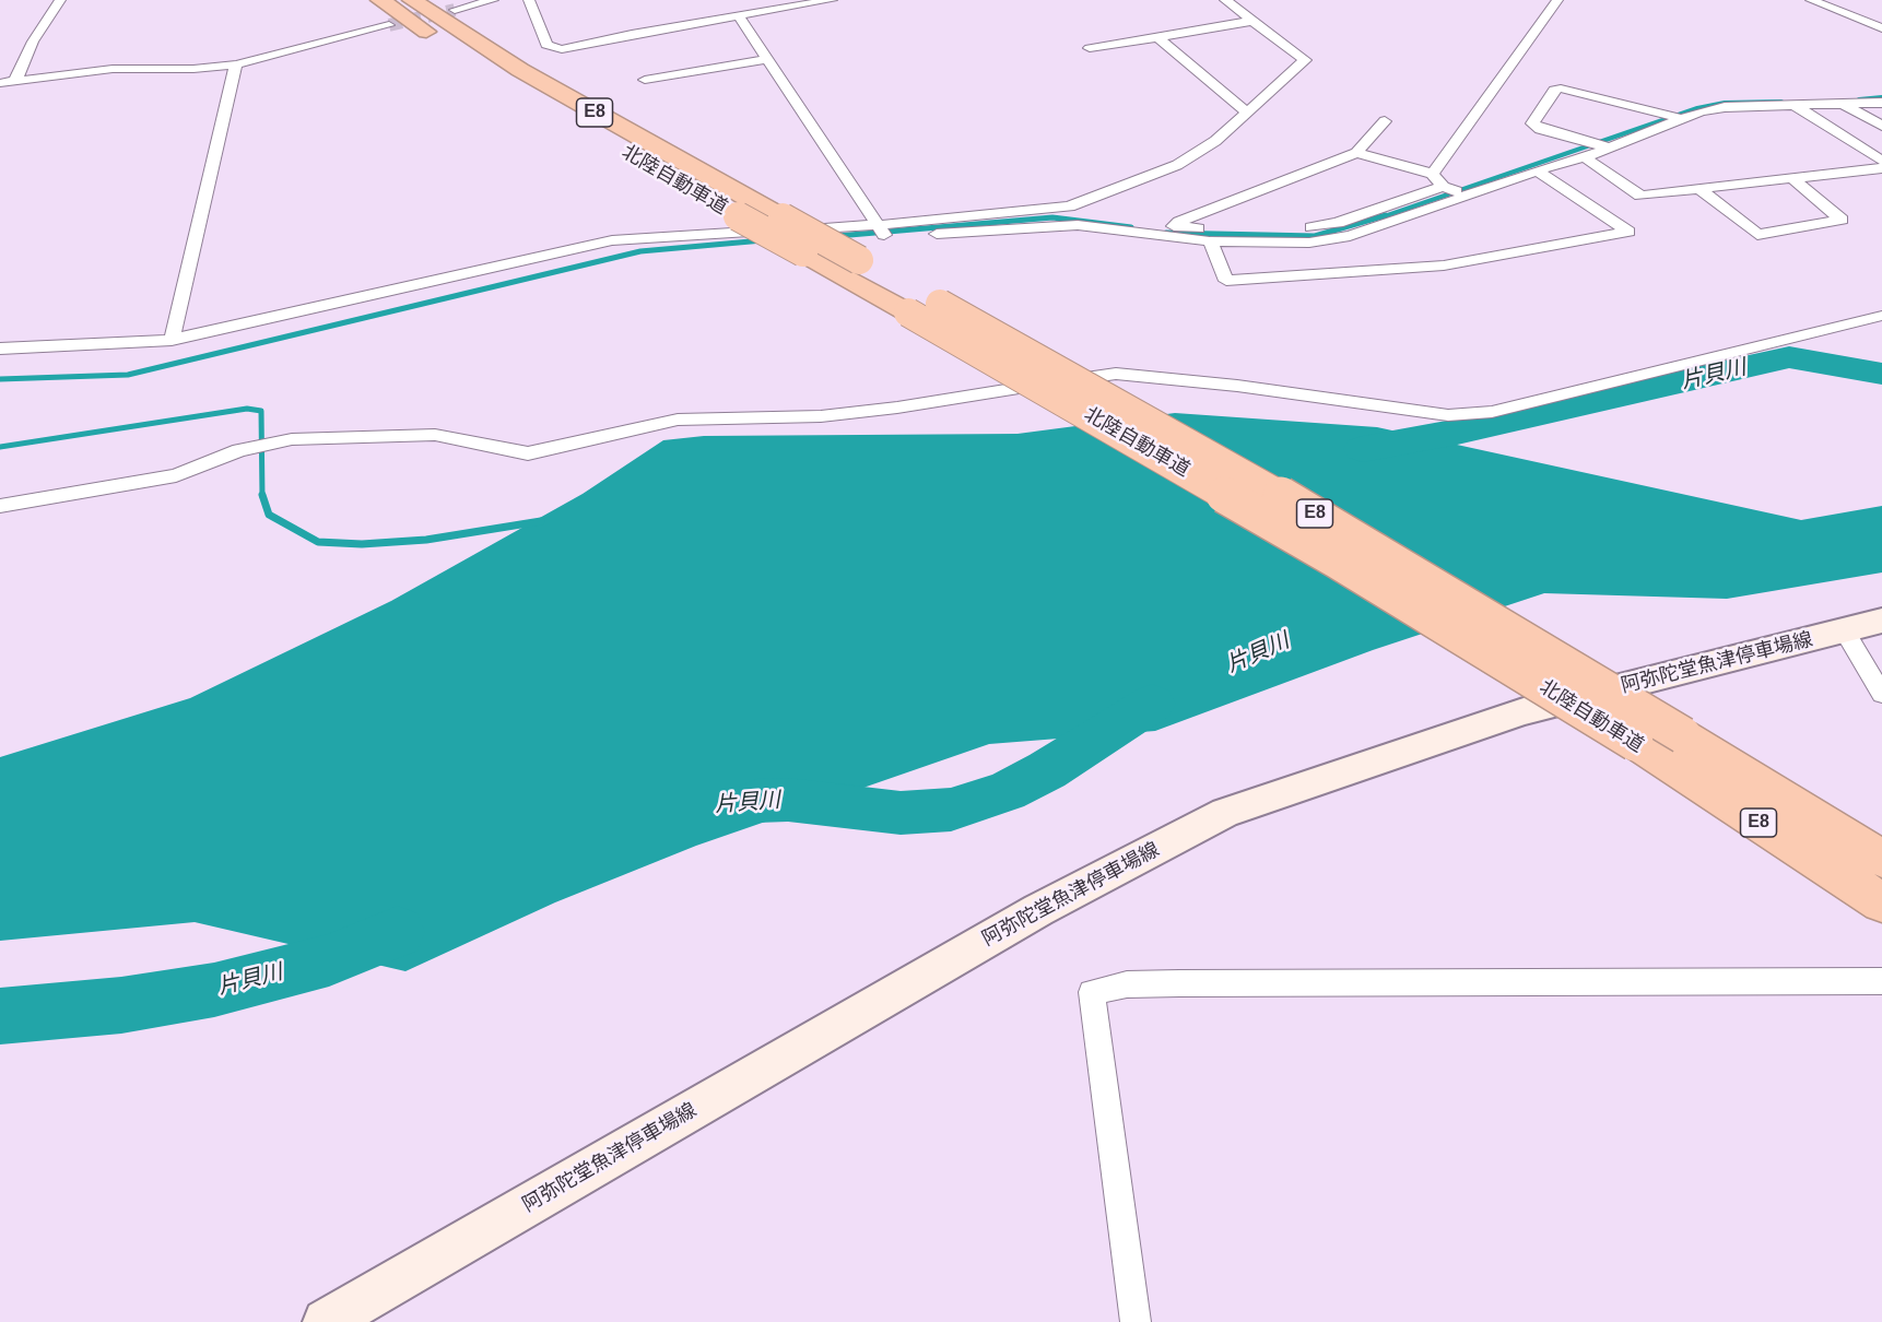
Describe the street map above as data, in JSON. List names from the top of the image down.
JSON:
{
  "streets": {
    "highway": ["E8", "北陸自動車道"],
    "main road": ["阿弥陀堂魚津停車場線"]
  },
  "water": ["片貝川"]
}
